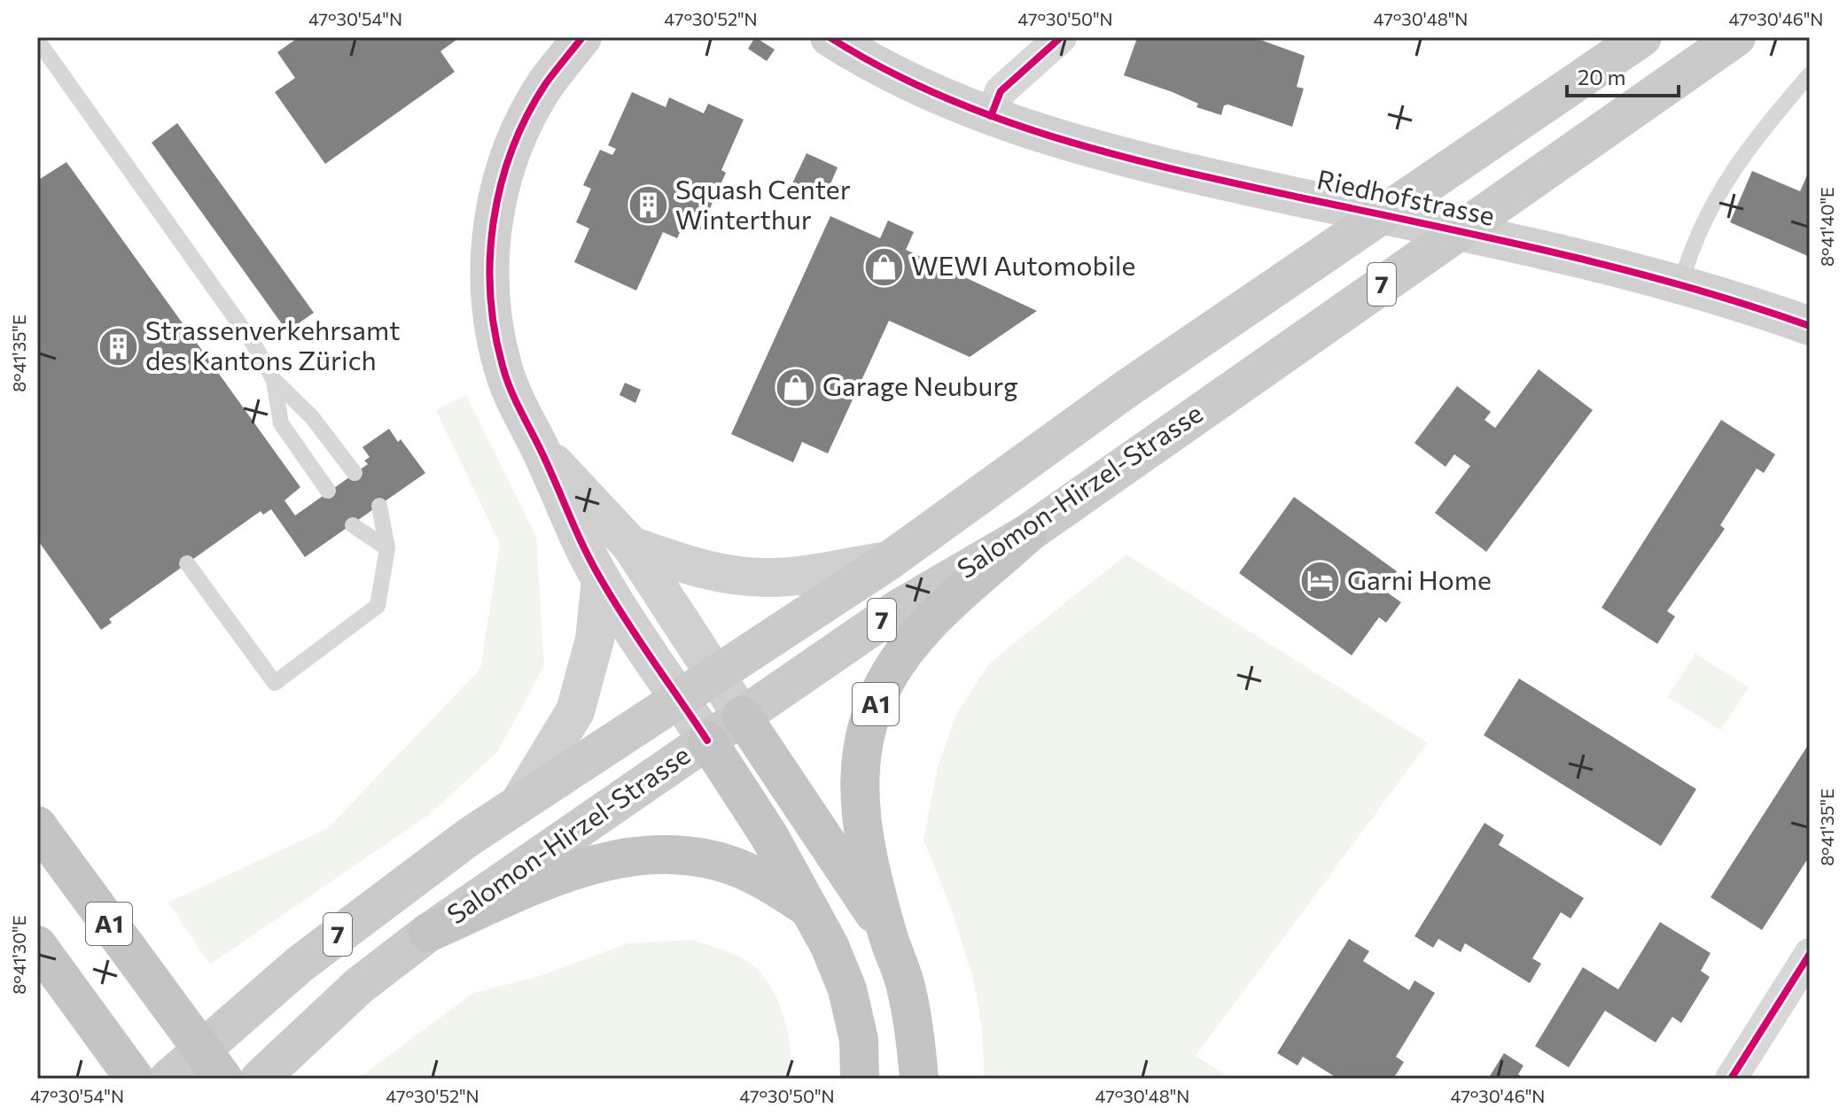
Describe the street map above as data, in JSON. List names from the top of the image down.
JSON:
{
  "streets": {
    "highway": ["A1"],
    "main road": ["7", "Salomon-Hirzel-Strasse"],
    "street": ["Riedhofstrasse"]
  },
  "crossings": [
    ["Salomon-Hirzel-Strasse", "A1"]
  ],
  "places": {
    "building": ["Squash Center Winterthur", "Strassenverkehrsamt des Kantons Zürich"],
    "shop": ["WEWI Automobile", "Garage Neuburg"],
    "hotel": ["Garni Home"]
  },
  "scale_bar": "20 m",
  "coordinates": [
    "47°30'54\"N",
    "47°30'52\"N",
    "47°30'50\"N",
    "47°30'48\"N",
    "47°30'46\"N",
    "8°41'40\"E",
    "8°41'35\"E",
    "8°41'30\"E"
  ]
}
